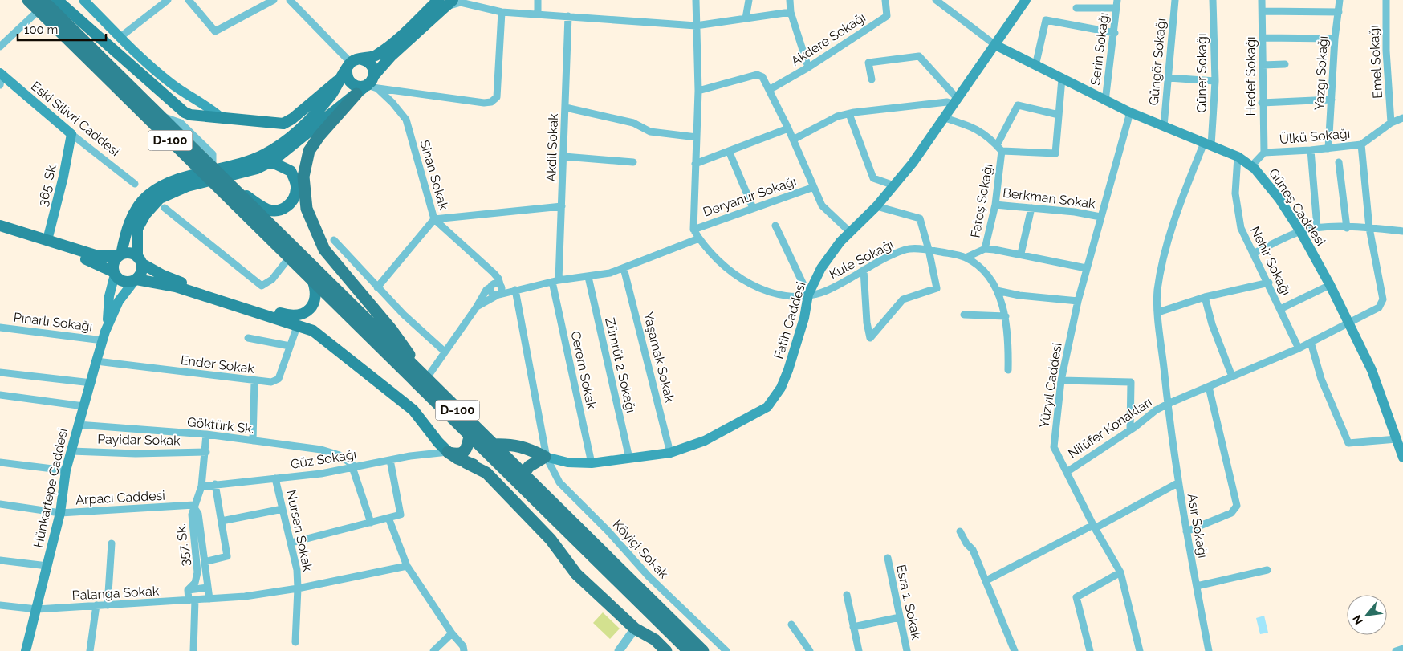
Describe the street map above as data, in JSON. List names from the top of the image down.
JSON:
{
  "streets": {
    "highway": ["D-100"],
    "main road": [
      "Eski Silivri Caddesi",
      "365. Sk.",
      "Güneş Caddesi",
      "Fatih Caddesi",
      "Hünkartepe Caddesi"
    ],
    "street": [
      "Akdere Sokağı",
      "Serin Sokağı",
      "Güngör Sokağı",
      "Emel Sokağı",
      "Güner Sokağı",
      "Yazgı Sokağı",
      "Hedef Sokağı",
      "Ülkü Sokağı",
      "Akdil Sokak",
      "Sinan Sokak",
      "Deryanur Sokağı",
      "Berkman Sokak",
      "Fatoş Sokağı",
      "Kule Sokağı",
      "Nehir Sokağı",
      "Pınarlı Sokağı",
      "Yaşamak Sokak",
      "Ender Sokak",
      "Zümrüt 2 Sokağı",
      "Cerem Sokak",
      "Yüzyıl Caddesi",
      "Göktürk Sk.",
      "Nilüfer Konakları",
      "Payidar Sokak",
      "Güz Sokağı",
      "Arpacı Caddesi",
      "Asır Sokağı",
      "Nursen Sokak",
      "357. Sk.",
      "Köyiçi Sokak",
      "Palanga Sokak",
      "Esra 1. Sokak"
    ]
  },
  "crossings": [
    ["Serin Sokağı", "Güneş Caddesi"],
    ["Güngör Sokağı", "Güneş Caddesi"],
    ["Emel Sokağı", "Ülkü Sokağı"],
    ["Güner Sokağı", "Güneş Caddesi"],
    ["Güner Sokağı", "Asır Sokağı"],
    ["Yazgı Sokağı", "Ülkü Sokağı"],
    ["Hedef Sokağı", "Ülkü Sokağı"],
    ["Eski Silivri Caddesi", "365. Sk."],
    ["Ülkü Sokağı", "Güneş Caddesi"],
    ["Ülkü Sokağı", "Nilüfer Konakları"],
    ["Akdil Sokak", "Cerem Sokak"],
    ["Deryanur Sokağı", "Kule Sokağı"],
    ["Berkman Sokak", "Fatoş Sokağı"],
    ["Berkman Sokak", "Yüzyıl Caddesi"],
    ["Güneş Caddesi", "Nehir Sokağı"],
    ["Güneş Caddesi", "Fatih Caddesi"],
    ["Güneş Caddesi", "Yüzyıl Caddesi"],
    ["Güneş Caddesi", "Nilüfer Konakları"],
    ["Kule Sokağı", "Fatih Caddesi"],
    ["Nehir Sokağı", "Nilüfer Konakları"],
    ["Fatih Caddesi", "Yaşamak Sokak"],
    ["Fatih Caddesi", "Zümrüt 2 Sokağı"],
    ["Fatih Caddesi", "Cerem Sokak"],
    ["Fatih Caddesi", "Köyiçi Sokak"],
    ["Pınarlı Sokağı", "Hünkartepe Caddesi"],
    ["Ender Sokak", "Hünkartepe Caddesi"],
    ["Yüzyıl Caddesi", "Nilüfer Konakları"],
    ["Göktürk Sk.", "Güz Sokağı"],
    ["Göktürk Sk.", "Hünkartepe Caddesi"],
    ["Göktürk Sk.", "357. Sk."],
    ["Nilüfer Konakları", "Asır Sokağı"],
    ["Payidar Sokak", "Hünkartepe Caddesi"],
    ["Payidar Sokak", "357. Sk."],
    ["Güz Sokağı", "Nursen Sokak"],
    ["Güz Sokağı", "357. Sk."],
    ["Hünkartepe Caddesi", "Arpacı Caddesi"],
    ["Hünkartepe Caddesi", "Palanga Sokak"],
    ["Arpacı Caddesi", "357. Sk."],
    ["Nursen Sokak", "Palanga Sokak"],
    ["357. Sk.", "Palanga Sokak"]
  ],
  "scale_bar": "100 m",
  "north": "bottom left"
}
